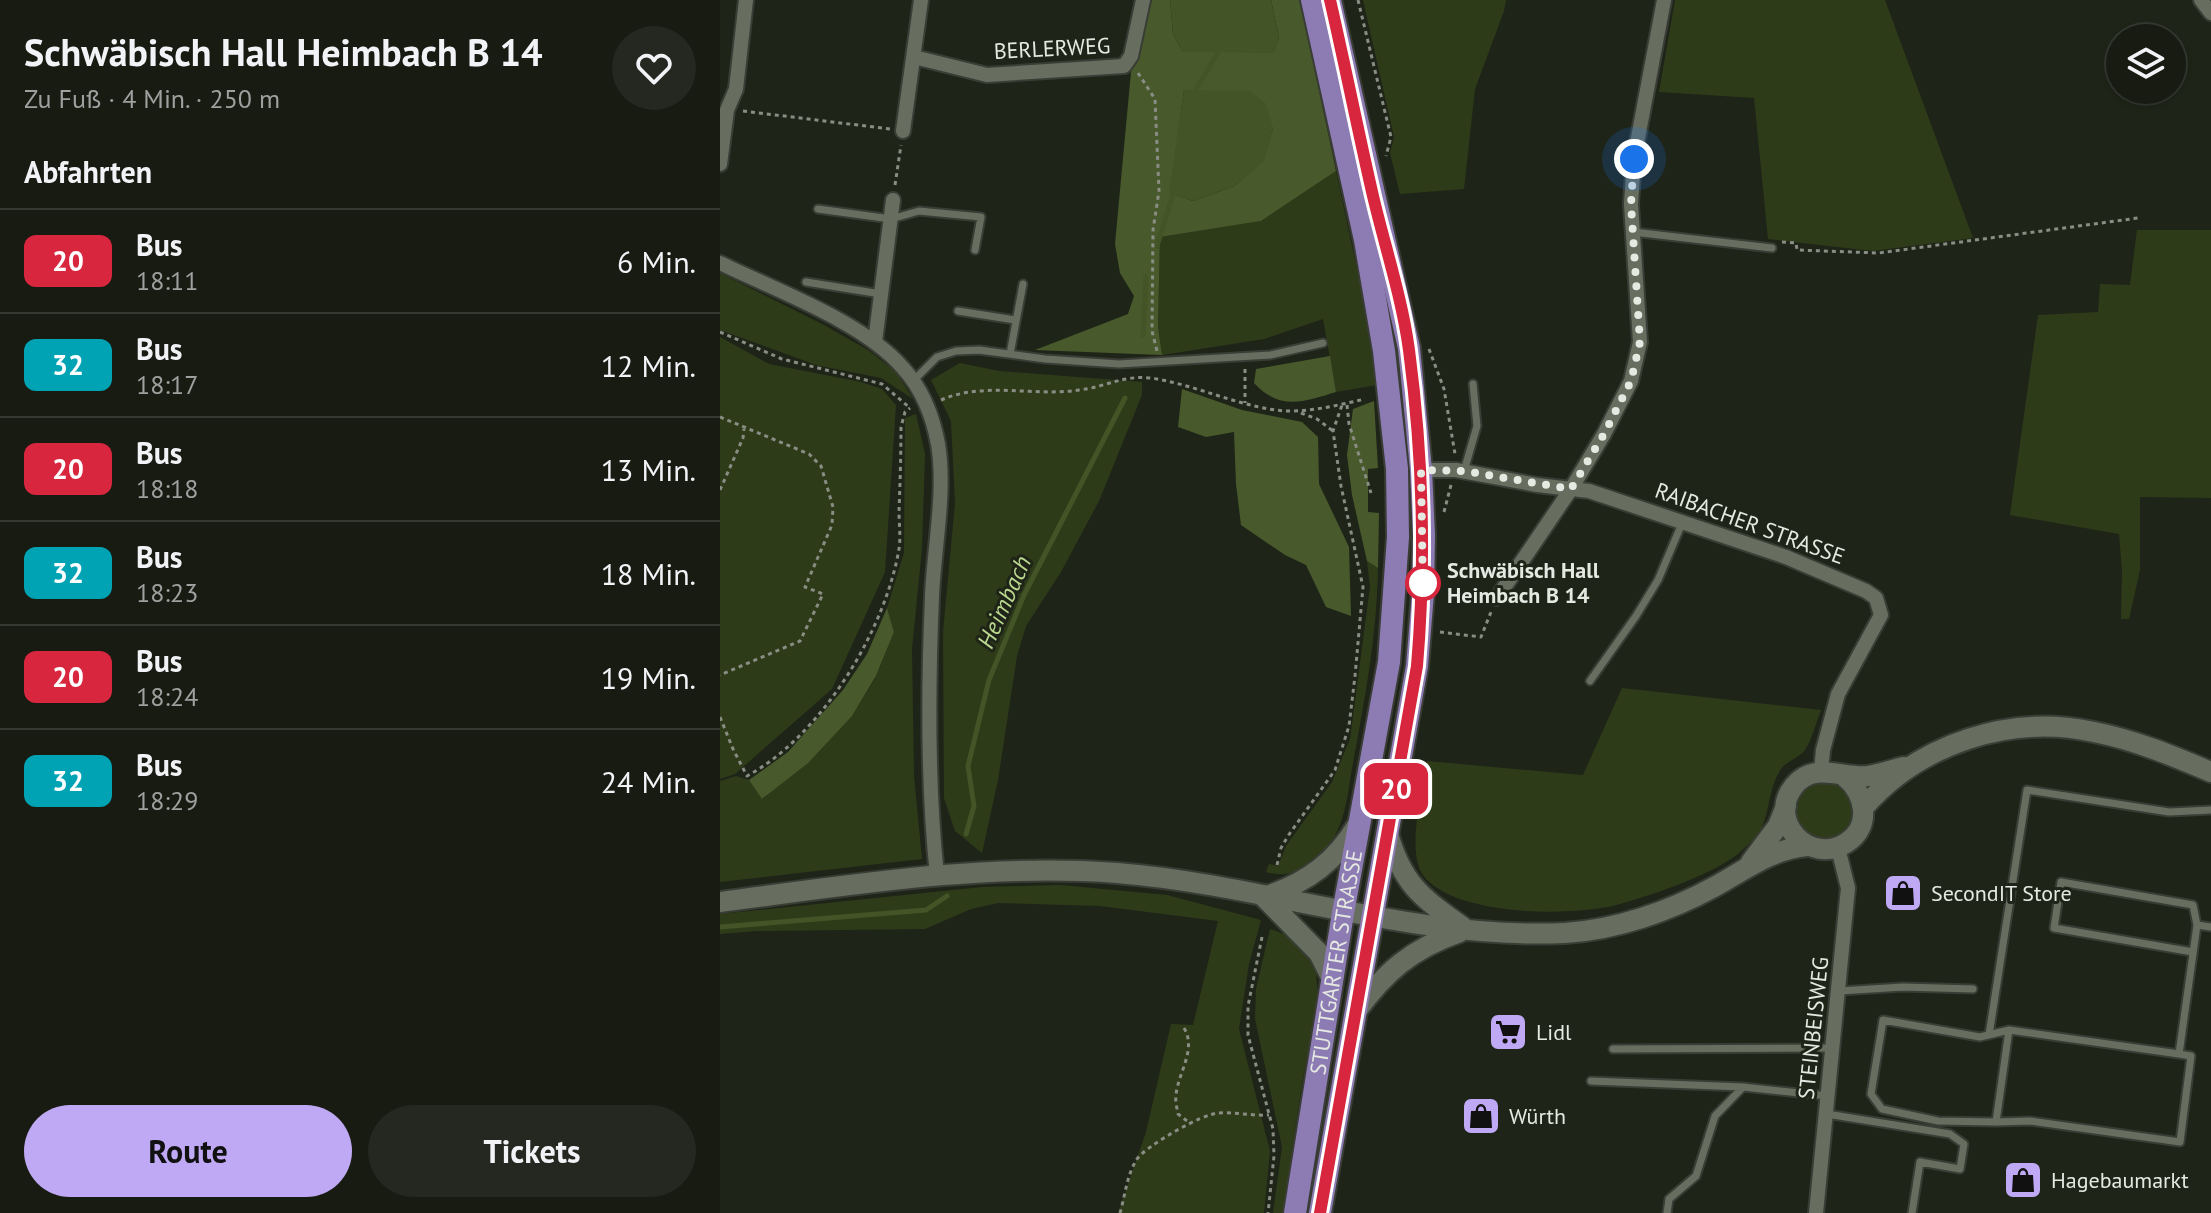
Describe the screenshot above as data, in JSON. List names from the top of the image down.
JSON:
{
  "streets": {
    "main road": ["STUTTGARTER STRASSE"],
    "street": ["BERLERWEG", "RAIBACHER STRASSE", "STEINBEISWEG"]
  },
  "crossings": [
    ["RAIBACHER STRASSE", "STUTTGARTER STRASSE"],
    ["RAIBACHER STRASSE", "STEINBEISWEG"]
  ],
  "water": ["Heimbach"],
  "places": {
    "other": ["Schwäbisch Hall Heimbach B 14"],
    "shop": ["SecondIT Store", "Würth", "Hagebaumarkt"],
    "supermarket": ["Lidl"]
  },
  "lines": ["bus line 20"],
  "page": {
    "heading": [
      ["Schwäbisch Hall Heimbach B 14", "Zu Fuß · 4 Min. · 250 m"],
      "Abfahrten"
    ],
    "on_map": "20",
    "list": [
      {
        "mark": "20",
        "name": "Bus",
        "note": "18:11",
        "value": "6 Min."
      },
      {
        "mark": "32",
        "name": "Bus",
        "note": "18:17",
        "value": "12 Min."
      },
      {
        "mark": "20",
        "name": "Bus",
        "note": "18:18",
        "value": "13 Min."
      },
      {
        "mark": "32",
        "name": "Bus",
        "note": "18:23",
        "value": "18 Min."
      },
      {
        "mark": "20",
        "name": "Bus",
        "note": "18:24",
        "value": "19 Min."
      },
      {
        "mark": "32",
        "name": "Bus",
        "note": "18:29",
        "value": "24 Min."
      }
    ],
    "buttons": ["Route", "Tickets"]
  }
}
